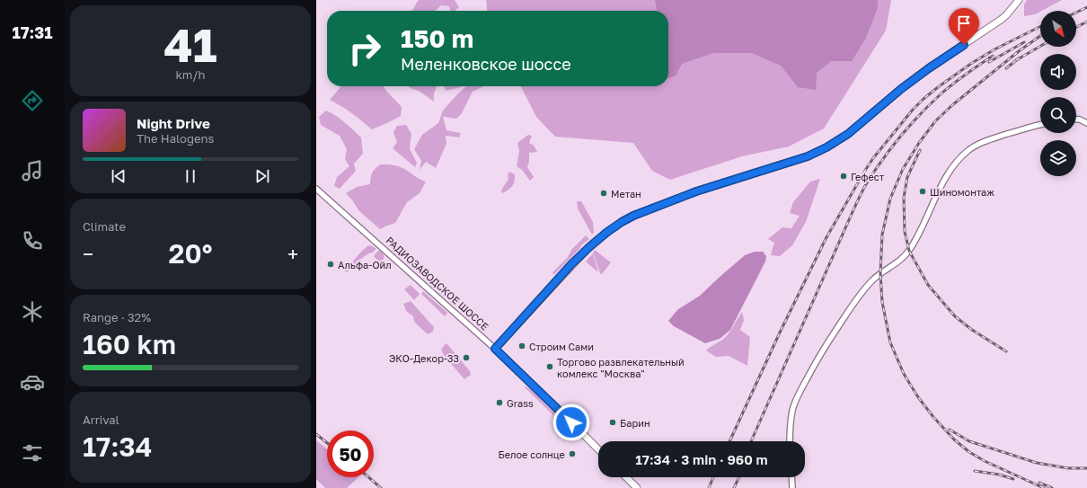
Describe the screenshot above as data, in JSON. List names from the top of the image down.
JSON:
{
  "streets": {
    "main road": ["РАДИОЗАВОДСКОЕ ШОССЕ"]
  },
  "places": [
    "Гефест",
    "Шиномонтаж",
    "Метан",
    "Альфа-Ойл",
    "Строим Сами",
    "ЭКО-Декор-33",
    "Торгово развлекательный комлекс \"Москва\"",
    "Grass",
    "Барин",
    "Белое солнце"
  ],
  "north": "bottom right",
  "page": {
    "tabs": "17:31",
    "tile": [
      ["41", "km/h"],
      "Climate",
      ["Range · 32%", "160 km"],
      ["Arrival", "17:34"]
    ],
    "turn": ["150 m", "Меленковское шоссе"],
    "song": ["Night Drive", "The Halogens"],
    "heat": ["−", "20°", "+"],
    "limit": "50",
    "trip": "17:34 · 3 min · 960 m"
  }
}
